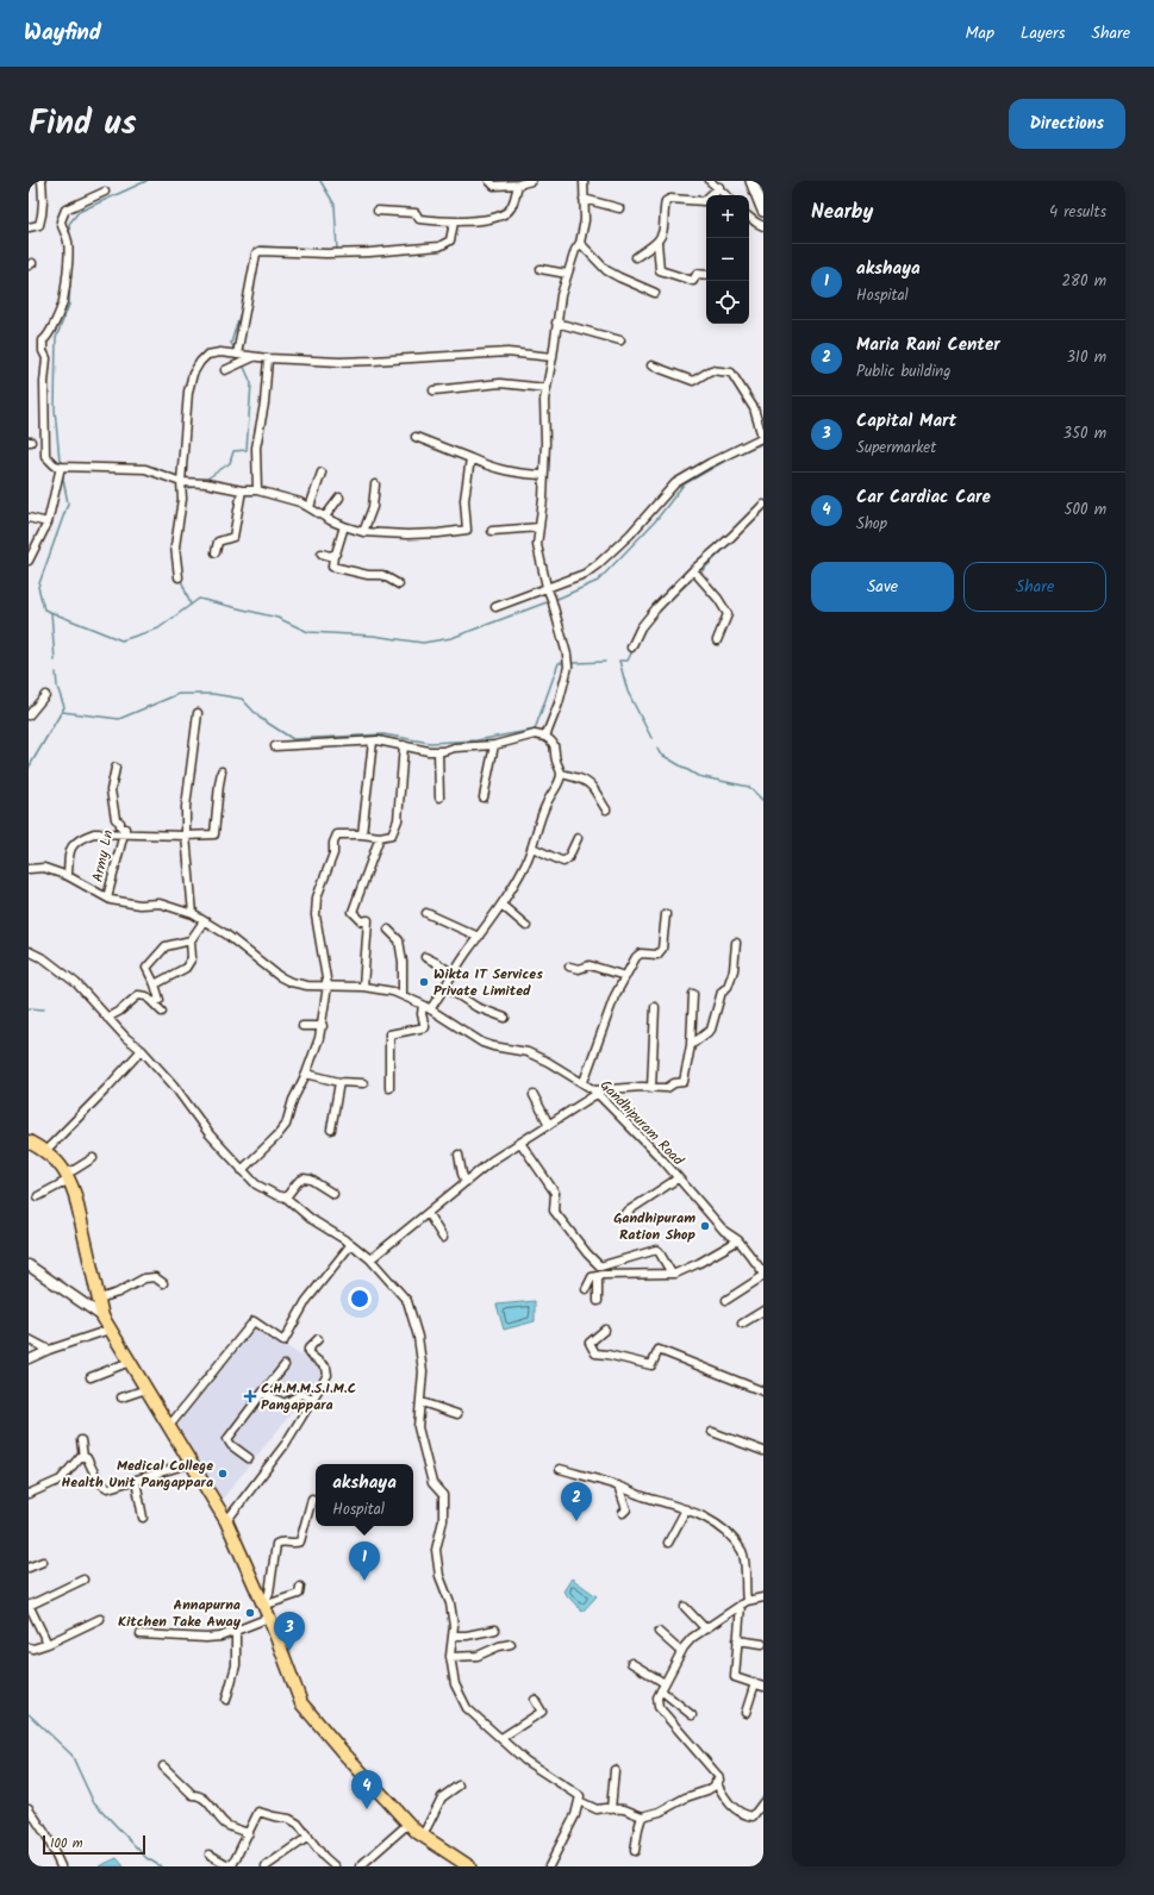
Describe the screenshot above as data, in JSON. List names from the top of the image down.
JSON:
{
  "streets": {
    "street": ["Army Ln", "Gandhipuram Road"]
  },
  "crossings": [
    ["Army Ln", "Gandhipuram Road"]
  ],
  "places": {
    "other": [
      "Wikta IT Services Private Limited",
      "Gandhipuram Ration Shop",
      "Medical College Health Unit Pangappara",
      "Annapurna Kitchen Take Away"
    ],
    "health": ["C.H.M.M.S.I.M.C Pangappara"]
  },
  "scale_bar": "100 m",
  "page": {
    "header": "Wayfind",
    "nav": ["Map", "Layers", "Share"],
    "title": "Find us",
    "buttons": [
      "Directions",
      ["Save", "Share"]
    ],
    "heading": ["Nearby", "4 results"],
    "map_buttons": ["+", "−"],
    "list": [
      {
        "mark": "1",
        "name": "akshaya",
        "note": "Hospital",
        "value": "280 m"
      },
      {
        "mark": "2",
        "name": "Maria Rani Center",
        "note": "Public building",
        "value": "310 m"
      },
      {
        "mark": "3",
        "name": "Capital Mart",
        "note": "Supermarket",
        "value": "350 m"
      },
      {
        "mark": "4",
        "name": "Car Cardiac Care",
        "note": "Shop",
        "value": "500 m"
      }
    ],
    "popup": ["akshaya", "Hospital"],
    "pins": [
      "2",
      "1",
      "3",
      "4"
    ],
    "scale": "100 m"
  }
}
